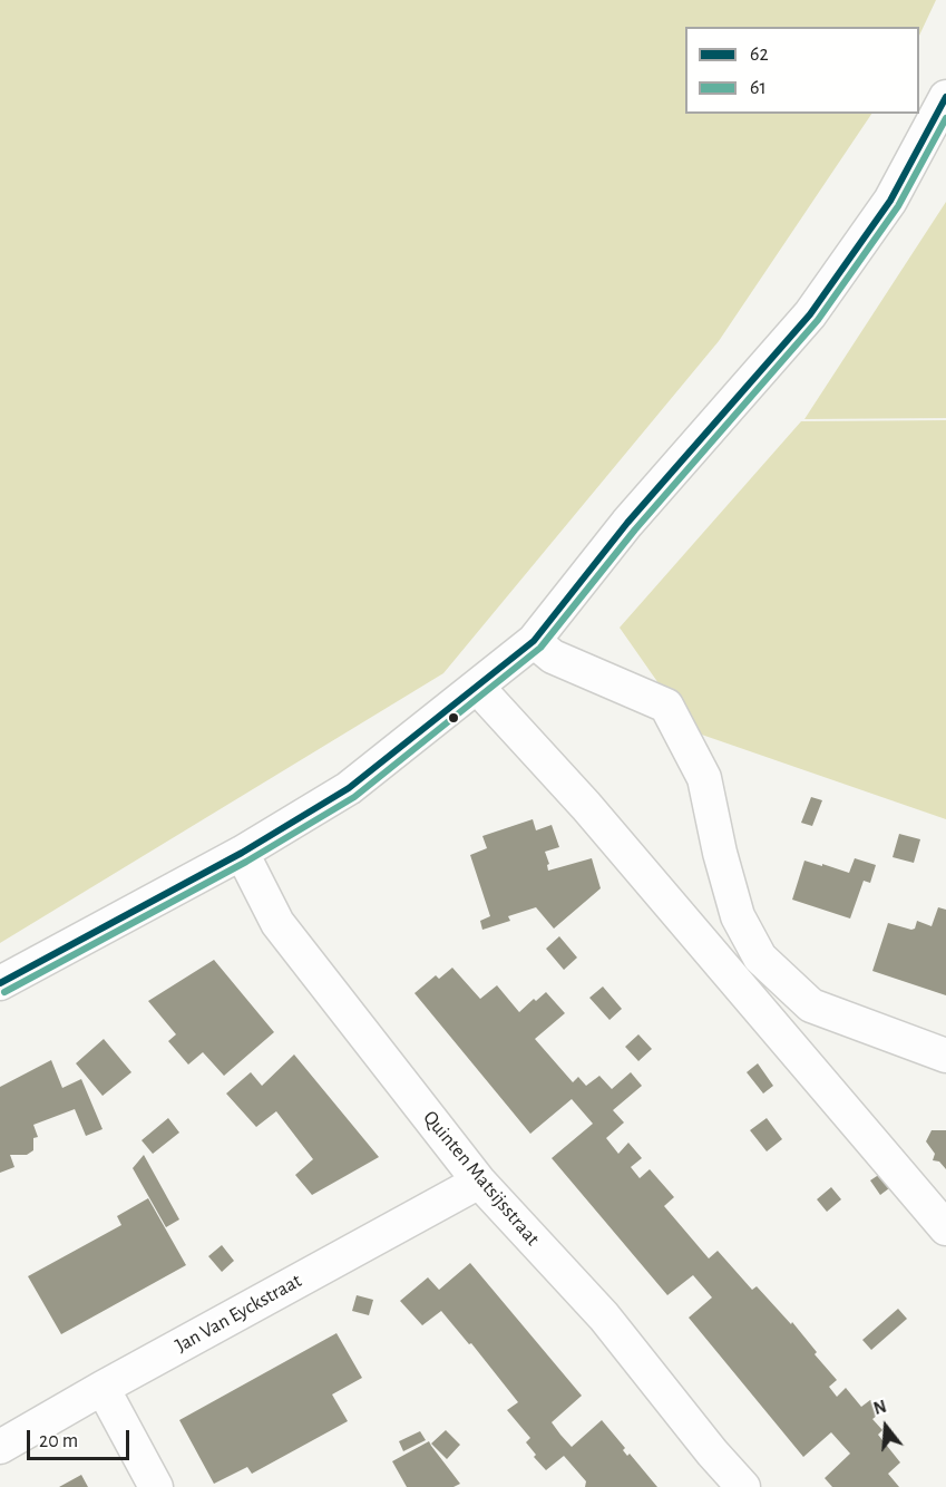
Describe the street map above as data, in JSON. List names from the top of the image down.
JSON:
{
  "streets": {
    "street": ["Quinten Matsijsstraat", "Jan Van Eyckstraat"]
  },
  "crossings": [
    ["Quinten Matsijsstraat", "Jan Van Eyckstraat"]
  ],
  "lines": ["transit line 62", "transit line 61"],
  "legend": ["62", "61"],
  "scale_bar": "20 m",
  "north": "top"
}
